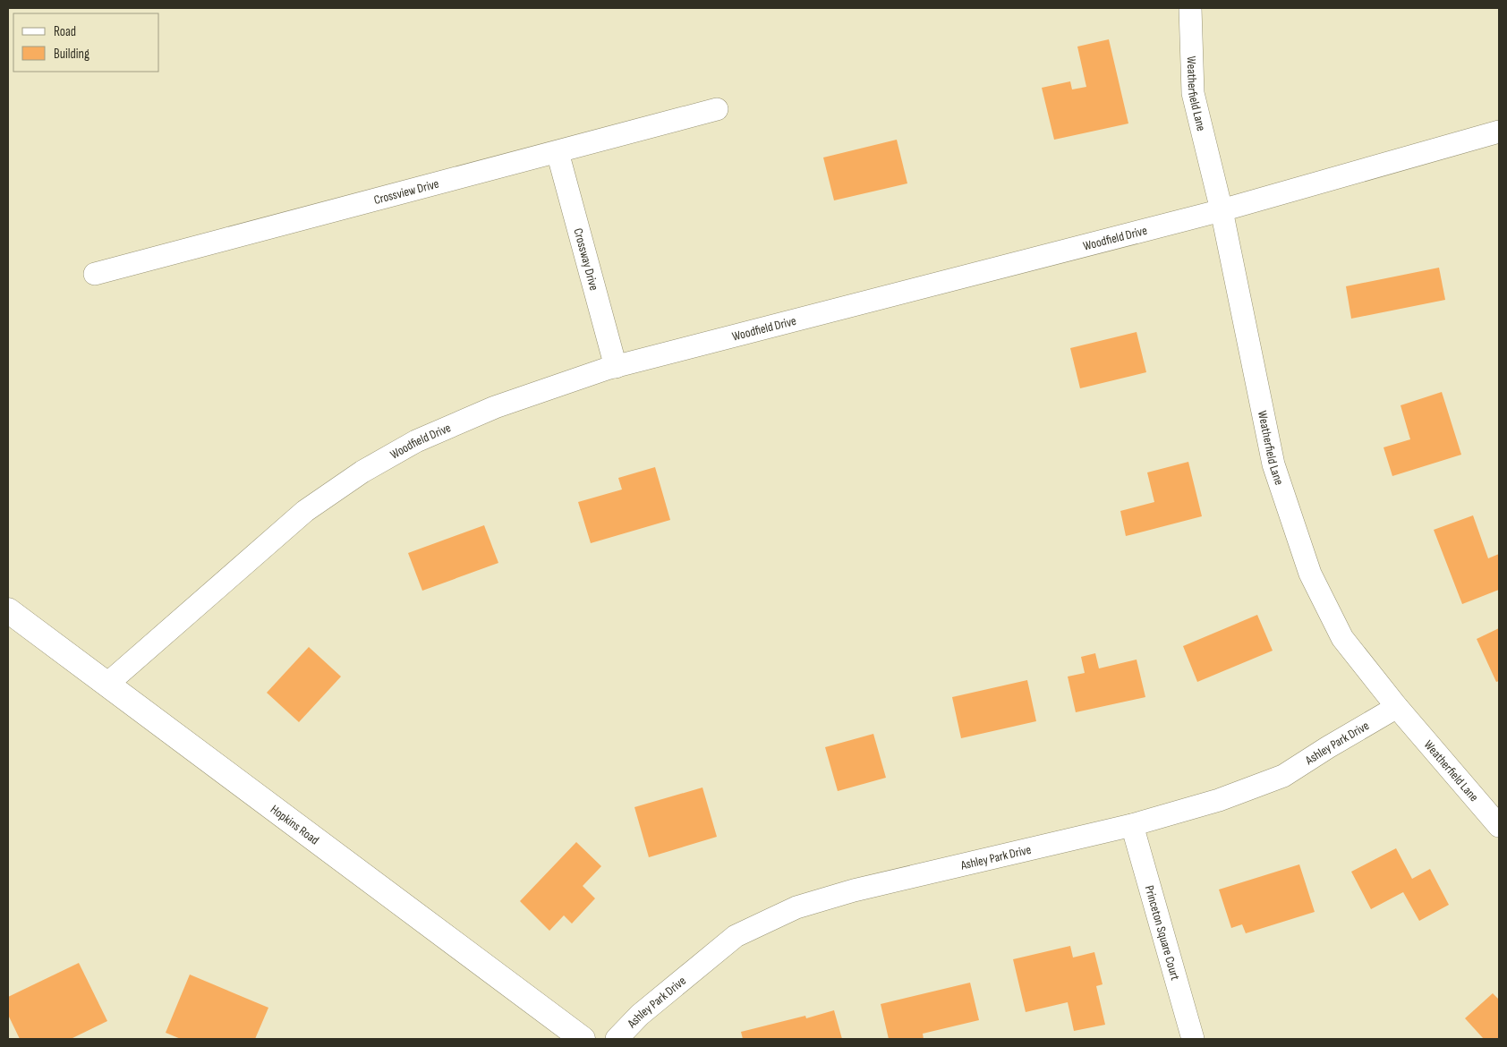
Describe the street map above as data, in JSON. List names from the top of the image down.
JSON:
{
  "streets": {
    "main road": ["Hopkins Road"],
    "street": [
      "Weatherfield Lane",
      "Crossview Drive",
      "Woodfield Drive",
      "Crossway Drive",
      "Ashley Park Drive",
      "Princeton Square Court"
    ]
  },
  "crossings": [
    ["Weatherfield Lane", "Woodfield Drive"],
    ["Weatherfield Lane", "Ashley Park Drive"],
    ["Crossview Drive", "Crossway Drive"],
    ["Woodfield Drive", "Crossway Drive"],
    ["Woodfield Drive", "Hopkins Road"],
    ["Ashley Park Drive", "Princeton Square Court"]
  ],
  "legend": ["Road", "Building"]
}
